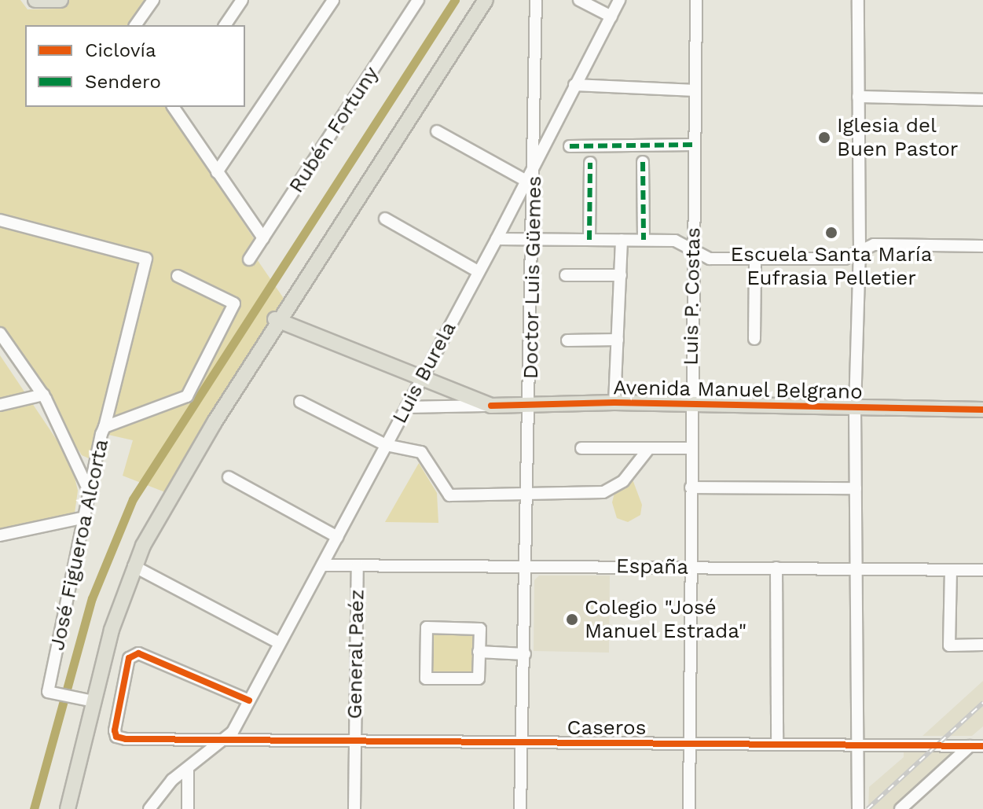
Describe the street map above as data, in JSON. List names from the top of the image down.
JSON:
{
  "streets": {
    "main road": ["Avenida Manuel Belgrano"],
    "street": [
      "Rubén Fortuny",
      "Doctor Luis Güemes",
      "Luis P. Costas",
      "Luis Burela",
      "José Figueroa Alcorta",
      "España",
      "General Paéz",
      "Caseros"
    ]
  },
  "crossings": [
    ["Doctor Luis Güemes", "Luis Burela"],
    ["Doctor Luis Güemes", "Avenida Manuel Belgrano"],
    ["Doctor Luis Güemes", "España"],
    ["Doctor Luis Güemes", "Caseros"],
    ["Luis P. Costas", "Avenida Manuel Belgrano"],
    ["Luis P. Costas", "España"],
    ["Luis P. Costas", "Caseros"],
    ["Luis Burela", "Avenida Manuel Belgrano"],
    ["Luis Burela", "España"],
    ["Luis Burela", "Caseros"],
    ["España", "General Paéz"],
    ["General Paéz", "Caseros"]
  ],
  "places": ["Iglesia del Buen Pastor", "Escuela Santa María Eufrasia Pelletier", "Colegio \"José Manuel Estrada\""],
  "legend": ["Ciclovía", "Sendero"]
}
